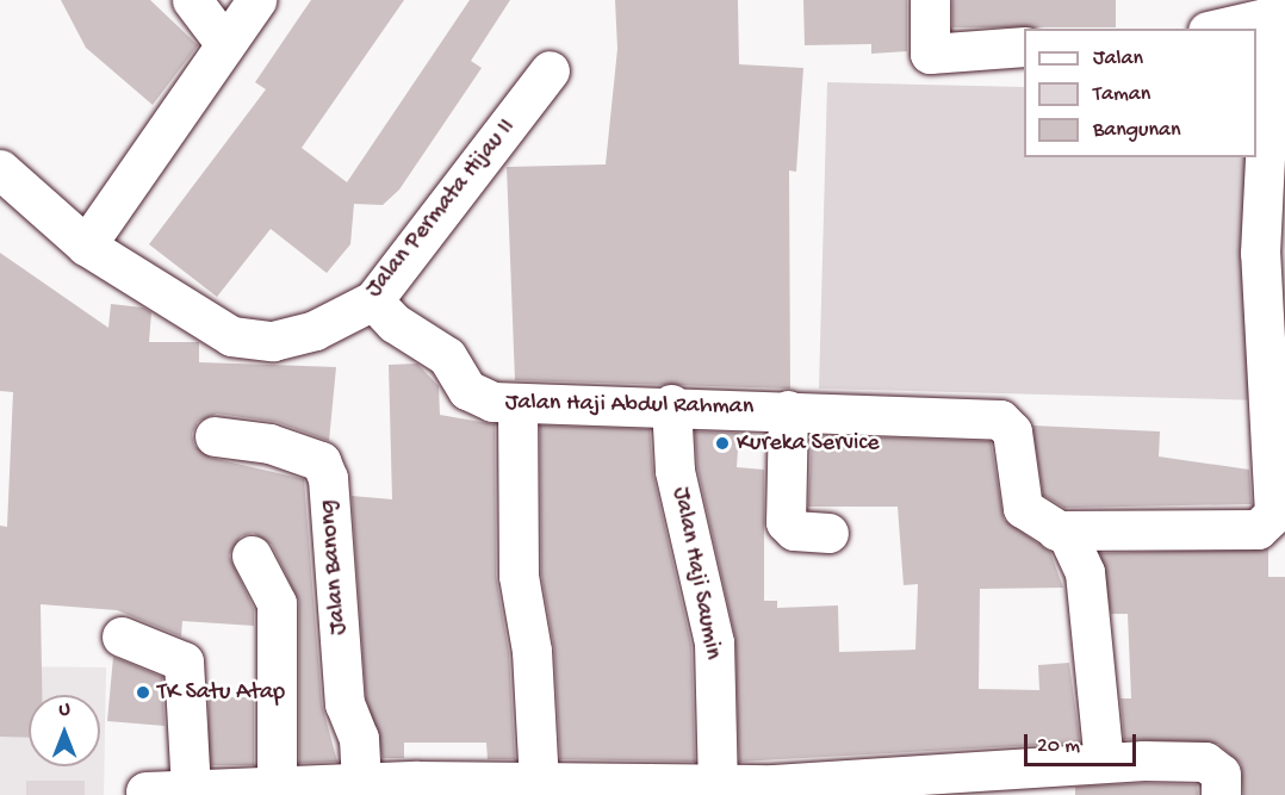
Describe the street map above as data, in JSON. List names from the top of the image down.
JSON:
{
  "streets": {
    "street": [
      "Jalan Permata Hijau II",
      "Jalan Haji Abdul Rahman",
      "Jalan Banong",
      "Jalan Haji Saumin"
    ]
  },
  "crossings": [
    ["Jalan Permata Hijau II", "Jalan Haji Abdul Rahman"],
    ["Jalan Haji Abdul Rahman", "Jalan Haji Saumin"]
  ],
  "places": ["Kureka Service", "TK Satu Atap"],
  "legend": ["Jalan", "Taman", "Bangunan"],
  "scale_bar": "20 m",
  "north": "top"
}
